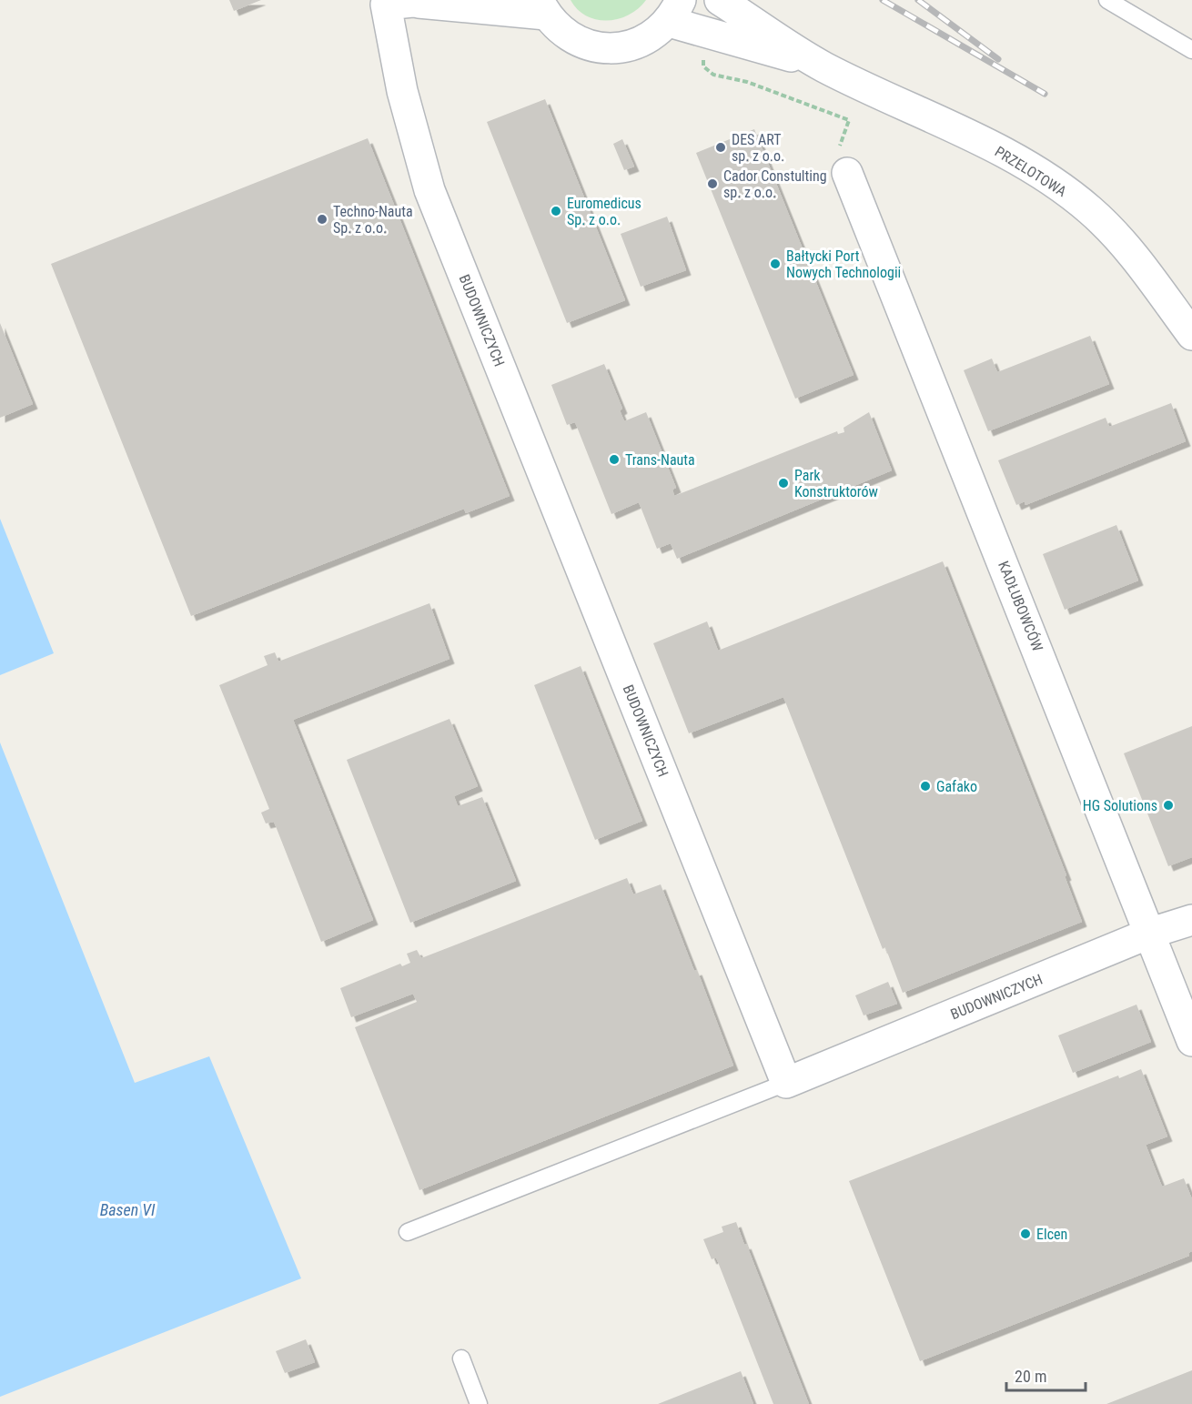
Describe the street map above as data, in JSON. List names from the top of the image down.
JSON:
{
  "streets": {
    "street": ["PRZELOTOWA", "BUDOWNICZYCH", "KADŁUBOWCÓW"]
  },
  "crossings": [
    ["BUDOWNICZYCH", "KADŁUBOWCÓW"]
  ],
  "water": ["Basen VI"],
  "places": [
    "DES ART sp. z o.o.",
    "Cador Constulting sp. z o.o.",
    "Euromedicus Sp. z o.o.",
    "Techno-Nauta Sp. z o.o.",
    "Bałtycki Port Nowych Technologii",
    "Trans-Nauta",
    "Park Konstruktorów",
    "Gafako",
    "HG Solutions",
    "Elcen"
  ],
  "scale_bar": "20 m"
}
